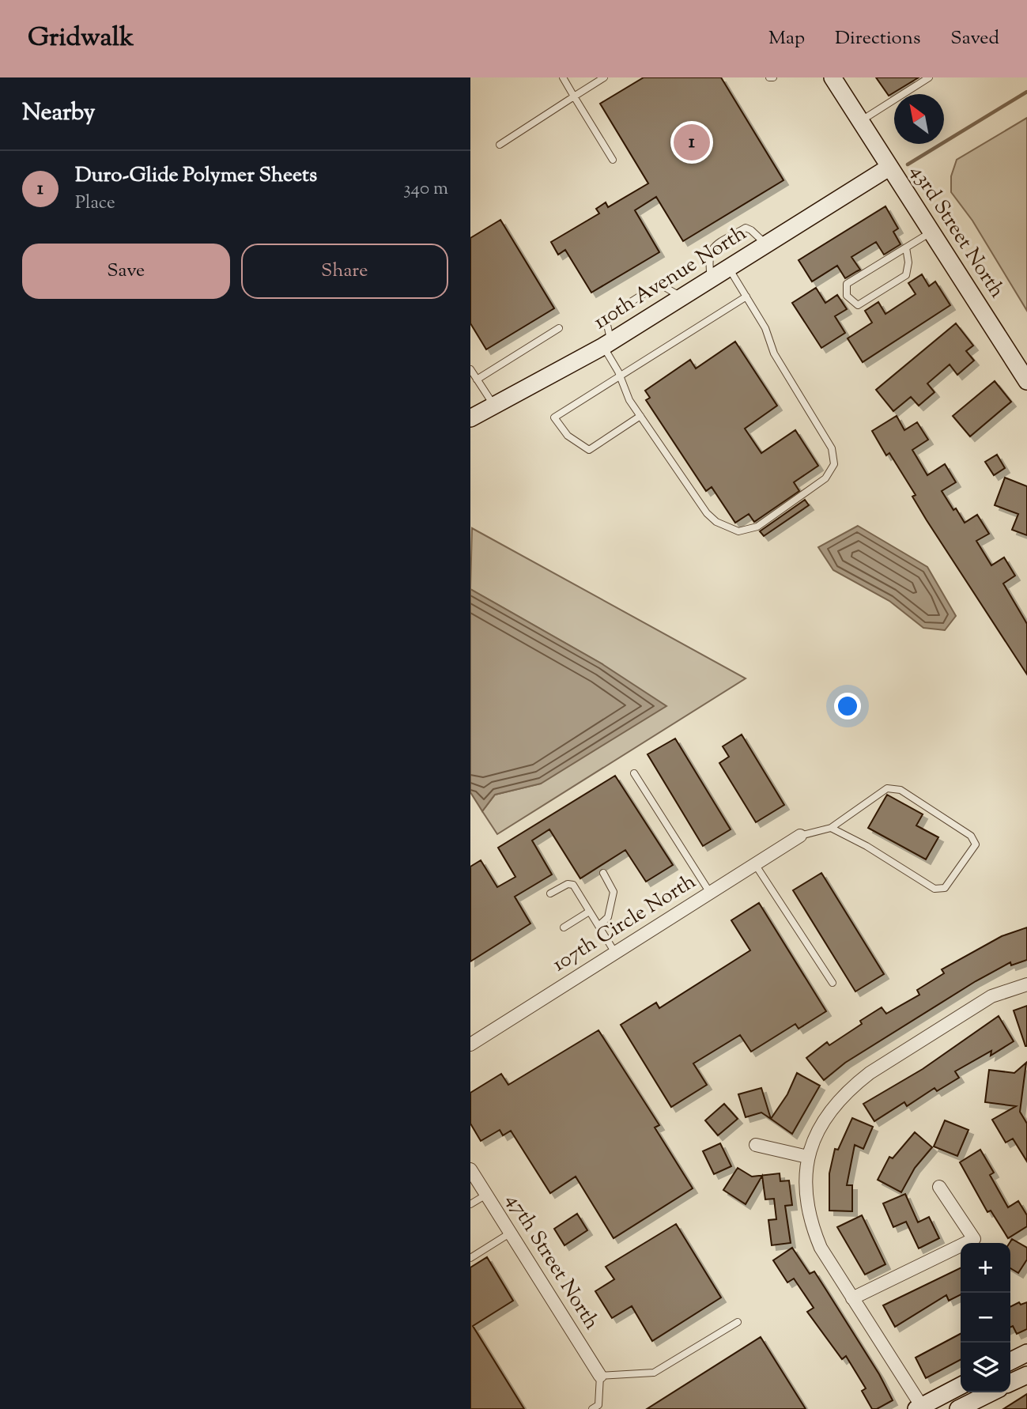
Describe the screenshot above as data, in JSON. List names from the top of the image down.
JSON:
{
  "streets": {
    "street": [
      "43rd Street North",
      "110th Avenue North",
      "107th Circle North",
      "47th Street North"
    ]
  },
  "crossings": [
    ["43rd Street North", "110th Avenue North"]
  ],
  "north": "top left",
  "page": {
    "header": "Gridwalk",
    "nav": ["Map", "Directions", "Saved"],
    "heading": "Nearby",
    "pins": "1",
    "list": [
      {
        "mark": "1",
        "name": "Duro-Glide Polymer Sheets",
        "note": "Place",
        "value": "340 m"
      }
    ],
    "buttons": ["Save", "Share"],
    "map_buttons": ["+", "−"]
  }
}
